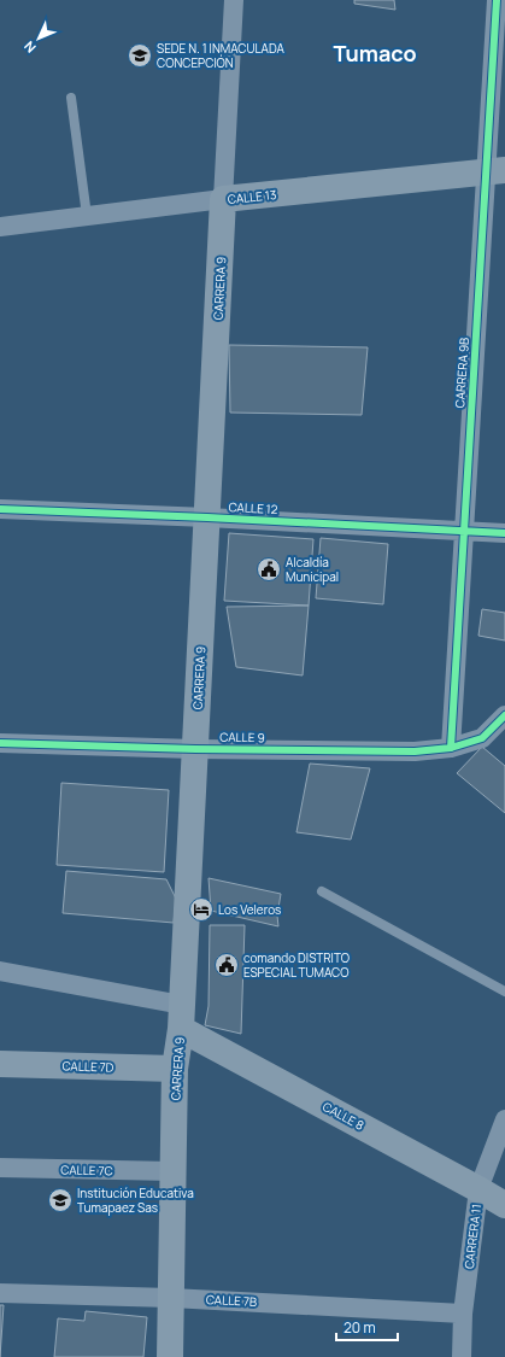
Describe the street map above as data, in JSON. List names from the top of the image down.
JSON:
{
  "streets": {
    "main road": [
      "CALLE 13",
      "CARRERA 9",
      "CALLE 7D",
      "CALLE 8"
    ],
    "street": [
      "CARRERA 9B",
      "CALLE 12",
      "CALLE 9",
      "CALLE 7C",
      "CARRERA 11",
      "CALLE 7B"
    ]
  },
  "crossings": [
    ["CALLE 13", "CARRERA 9"],
    ["CALLE 13", "CARRERA 9B"],
    ["CARRERA 9", "CALLE 12"],
    ["CARRERA 9", "CALLE 9"],
    ["CARRERA 9", "CALLE 7D"],
    ["CARRERA 9", "CALLE 8"],
    ["CARRERA 9", "CALLE 7C"],
    ["CARRERA 9", "CALLE 7B"],
    ["CARRERA 9B", "CALLE 12"],
    ["CARRERA 9B", "CALLE 9"],
    ["CALLE 8", "CARRERA 11"],
    ["CARRERA 11", "CALLE 7B"]
  ],
  "districts": ["Tumaco"],
  "places": {
    "school or university": ["SEDE N. 1 INMACULADA CONCEPCIÓN", "Institución Educativa Tumapaez Sas"],
    "public building": ["Alcaldía Municipal", "comando DISTRITO ESPECIAL TUMACO"],
    "hotel": ["Los Veleros"]
  },
  "scale_bar": "20 m",
  "north": "bottom left"
}
